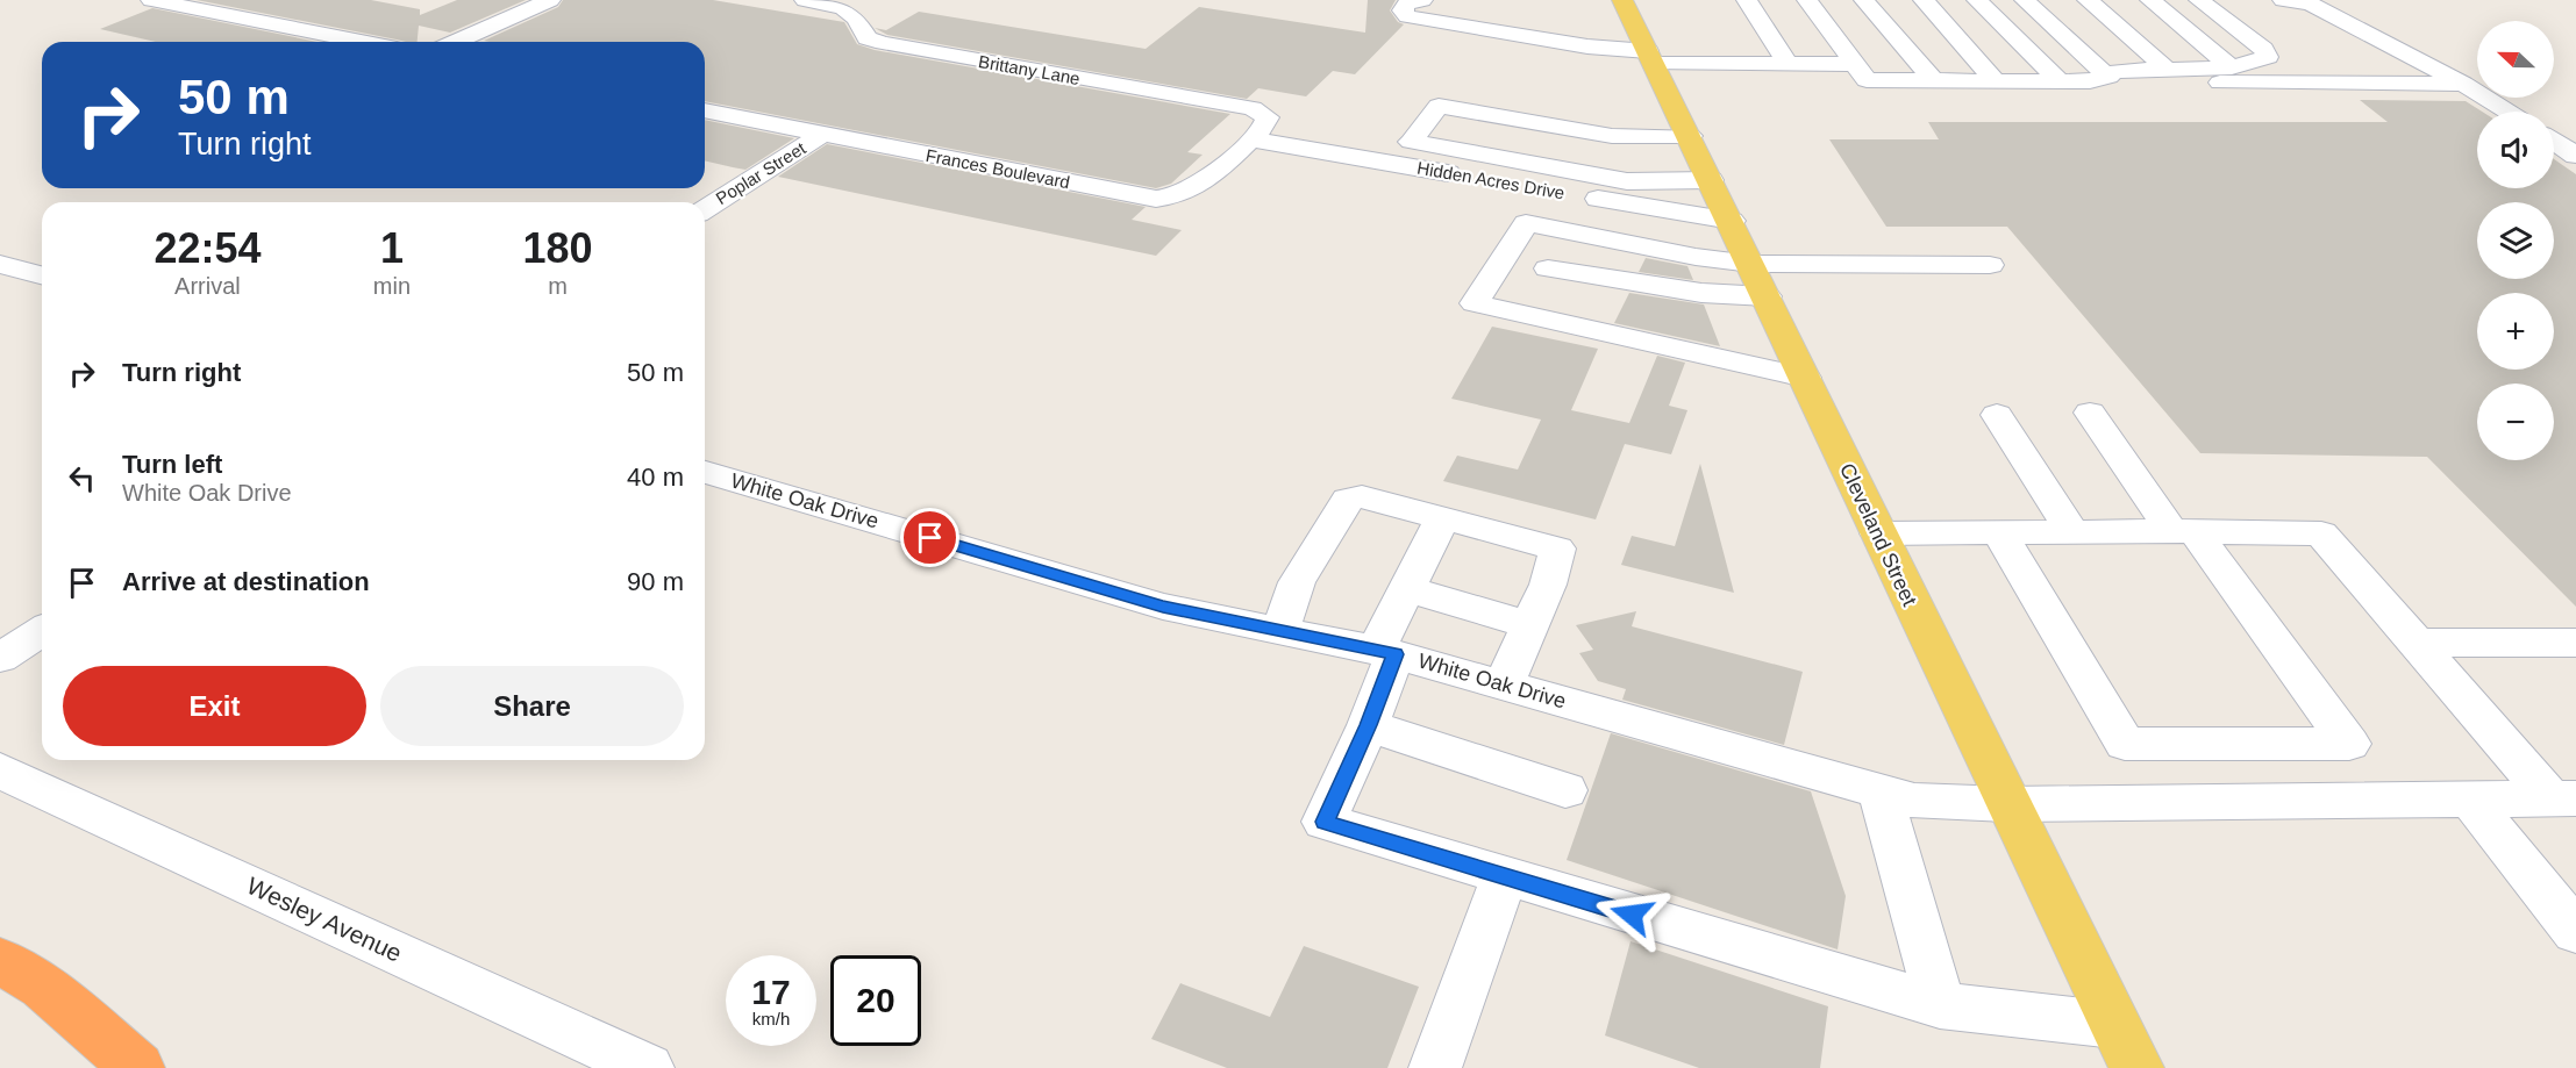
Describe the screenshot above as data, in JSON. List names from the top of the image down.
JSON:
{
  "streets": {
    "main road": ["Cleveland Street"],
    "street": [
      "Brittany Lane",
      "Frances Boulevard",
      "Poplar Street",
      "Hidden Acres Drive",
      "White Oak Drive",
      "Wesley Avenue"
    ]
  },
  "crossings": [
    ["Brittany Lane", "Frances Boulevard"],
    ["Frances Boulevard", "Poplar Street"],
    ["Frances Boulevard", "Hidden Acres Drive"],
    ["Hidden Acres Drive", "Cleveland Street"],
    ["White Oak Drive", "Cleveland Street"]
  ],
  "north": "left",
  "page": {
    "map_buttons": ["+", "−"],
    "turn": ["50 m", "Turn right"],
    "eta": [
      "22:54",
      "Arrival",
      "1",
      "min",
      "180",
      "m"
    ],
    "list": [
      {
        "name": "Turn right",
        "value": "50 m"
      },
      {
        "name": "Turn left",
        "note": "White Oak Drive",
        "value": "40 m"
      },
      {
        "name": "Arrive at destination",
        "value": "90 m"
      }
    ],
    "buttons": ["Exit", "Share"],
    "speed": "17 km/h",
    "limit": "20"
  }
}
